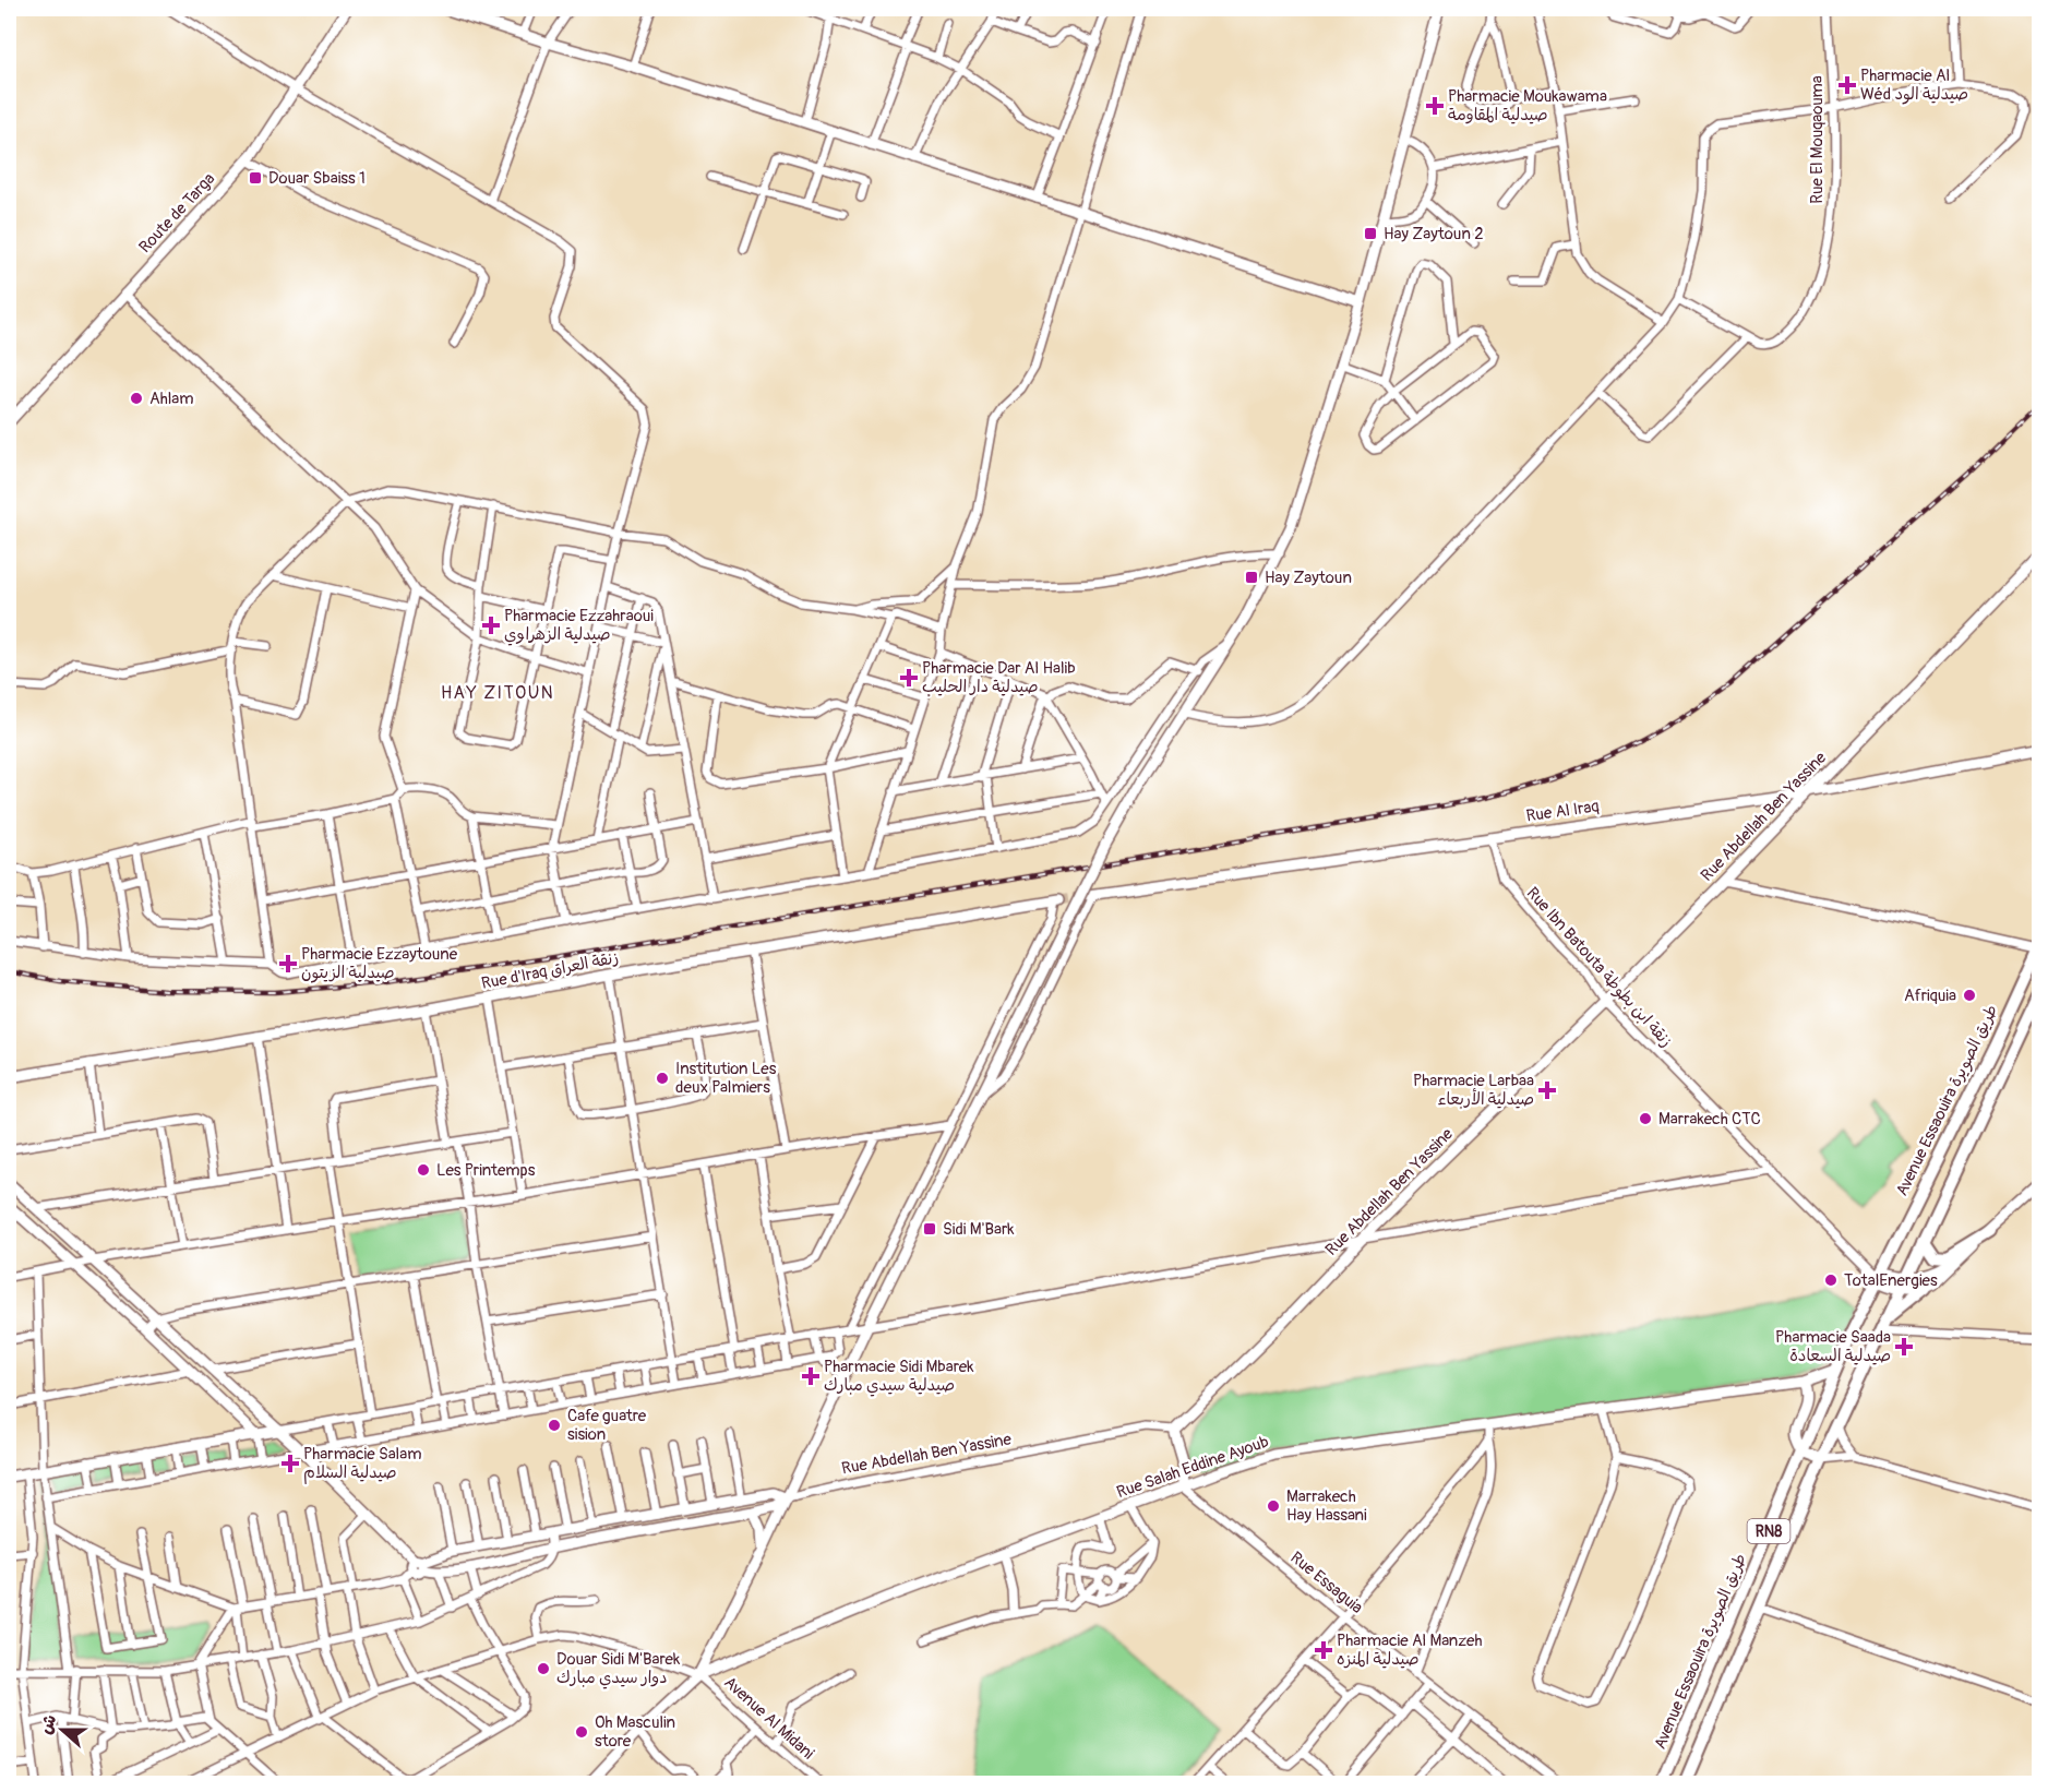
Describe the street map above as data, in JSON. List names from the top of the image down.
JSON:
{
  "streets": {
    "main road": ["Avenue Essaouira طريق الصويرة", "RN8"],
    "street": [
      "Rue El Mouqaouma",
      "Route de Targa",
      "Rue Al Iraq",
      "Rue Abdellah Ben Yassine",
      "Rue Ibn Batouta زنقة ابن بطوطة",
      "Rue d'Iraq زنقة العراق",
      "Rue Salah Eddine Ayoub",
      "Rue Essaguia",
      "Avenue Al Midani"
    ]
  },
  "crossings": [
    ["Rue Al Iraq", "Rue Abdellah Ben Yassine"],
    ["Rue Al Iraq", "Rue Ibn Batouta زنقة ابن بطوطة"],
    ["Rue Abdellah Ben Yassine", "Rue Ibn Batouta زنقة ابن بطوطة"],
    ["Rue Ibn Batouta زنقة ابن بطوطة", "Avenue Essaouira طريق الصويرة"],
    ["Avenue Essaouira طريق الصويرة", "Rue Salah Eddine Ayoub"],
    ["Rue Salah Eddine Ayoub", "Rue Essaguia"],
    ["Rue Salah Eddine Ayoub", "Avenue Al Midani"]
  ],
  "districts": ["HAY ZITOUN"],
  "places": {
    "health": [
      "Pharmacie Al Wéd صيدلية الود",
      "Pharmacie Moukawama صيدلية المقاومة",
      "Pharmacie Ezzahraoui صيدلية الزهراوي",
      "Pharmacie Dar Al Halib صيدلية دار الحليب",
      "Pharmacie Ezzaytoune صيدلية الزيتون",
      "Pharmacie Larbaa صيدلية الأربعاء",
      "Pharmacie Saada صيدلية السعادة",
      "Pharmacie Sidi Mbarek صيدلية سيدي مبارك",
      "Pharmacie Salam صيدلية السلام",
      "Pharmacie Al Manzeh صيدلية المنزه"
    ],
    "transit": [
      "Douar Sbaiss 1",
      "Hay Zaytoun 2",
      "Hay Zaytoun",
      "Sidi M'Bark"
    ],
    "other": [
      "Ahlam",
      "Afriquia",
      "Institution Les deux Palmiers",
      "Marrakech CTC",
      "Les Printemps",
      "TotalEnergies",
      "Cafe guatre sision",
      "Marrakech Hay Hassani",
      "Douar Sidi M'Barek دوار سيدي مبارك",
      "Oh Masculin store"
    ]
  },
  "north": "left"
}
